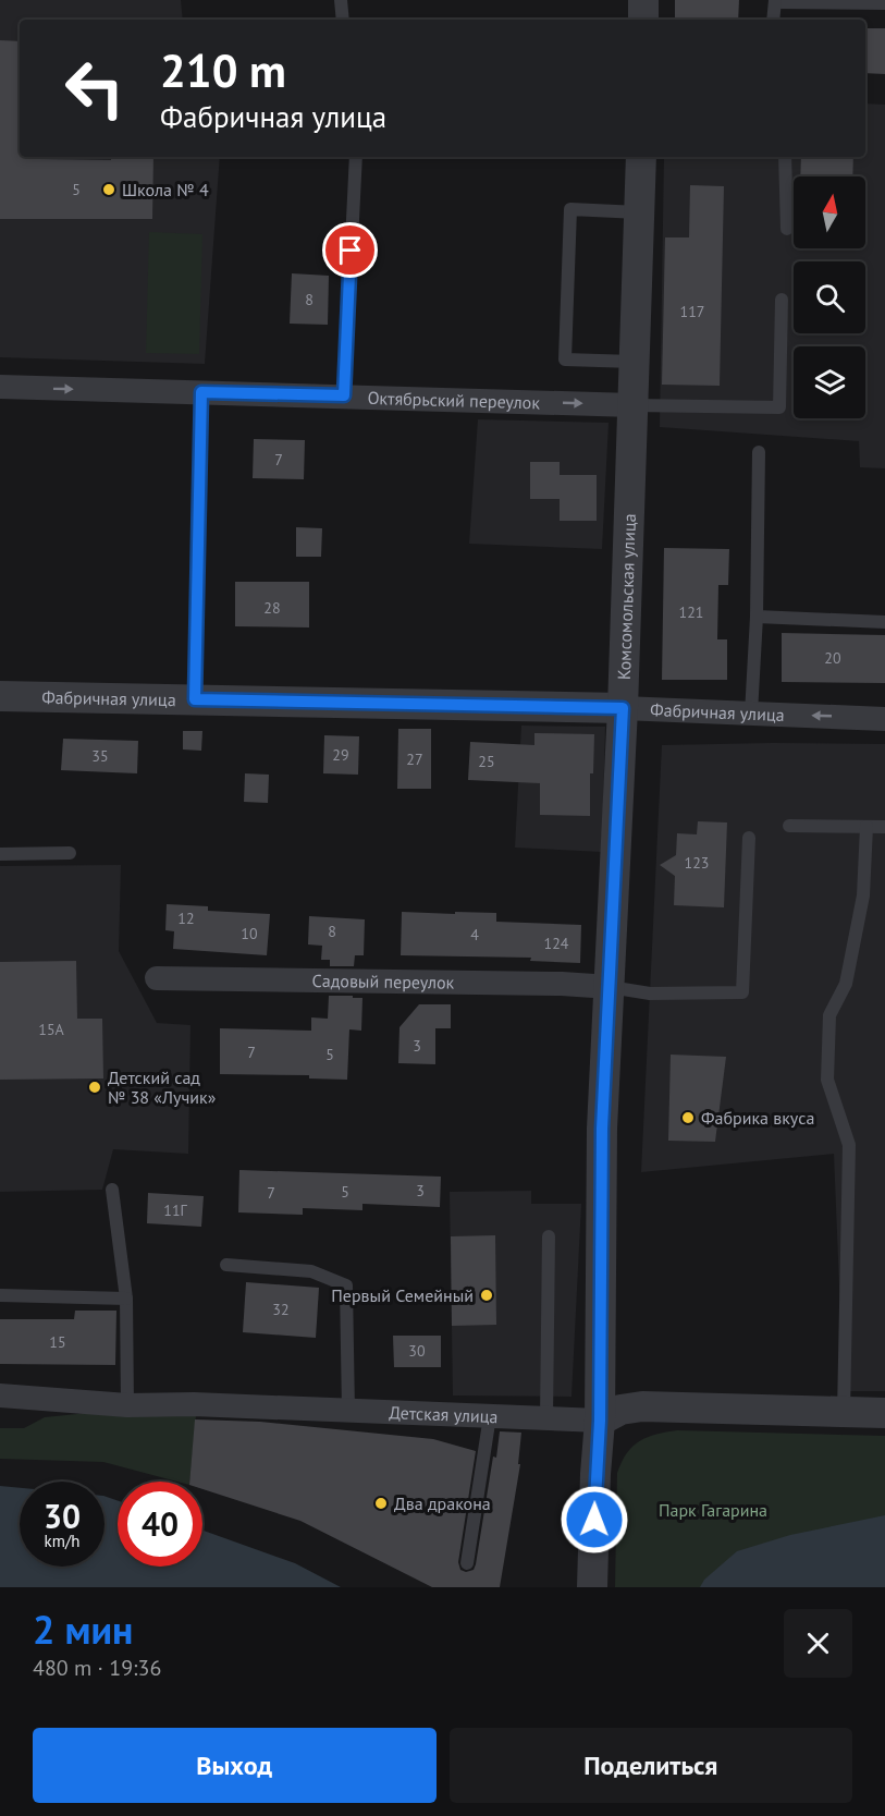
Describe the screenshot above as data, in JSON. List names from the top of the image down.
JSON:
{
  "streets": {
    "street": [
      "Октябрьский переулок",
      "Комсомольская улица",
      "Фабричная улица",
      "Садовый переулок",
      "Детская улица"
    ]
  },
  "crossings": [
    ["Октябрьский переулок", "Комсомольская улица"],
    ["Комсомольская улица", "Фабричная улица"],
    ["Комсомольская улица", "Садовый переулок"],
    ["Комсомольская улица", "Детская улица"]
  ],
  "one_way": ["Октябрьский переулок"],
  "parks": ["Парк Гагарина"],
  "places": [
    "Школа № 4",
    "Детский сад № 38 «Лучик»",
    "Фабрика вкуса",
    "Первый Семейный",
    "Два дракона"
  ],
  "house_numbers": [
    "5",
    "8",
    "117",
    "7",
    "28",
    "121",
    "20",
    "29",
    "35",
    "27",
    "25",
    "123",
    "12",
    "8",
    "10",
    "4",
    "124",
    "15А",
    "3",
    "7",
    "5",
    "3",
    "5",
    "7",
    "11Г",
    "32",
    "15",
    "30"
  ],
  "north": "top",
  "page": {
    "turn": ["210 m", "Фабричная улица"],
    "speed": "30 km/h",
    "limit": "40",
    "heading": ["2 мин", "480 m · 19:36"],
    "buttons": ["Выход", "Поделиться"]
  }
}
